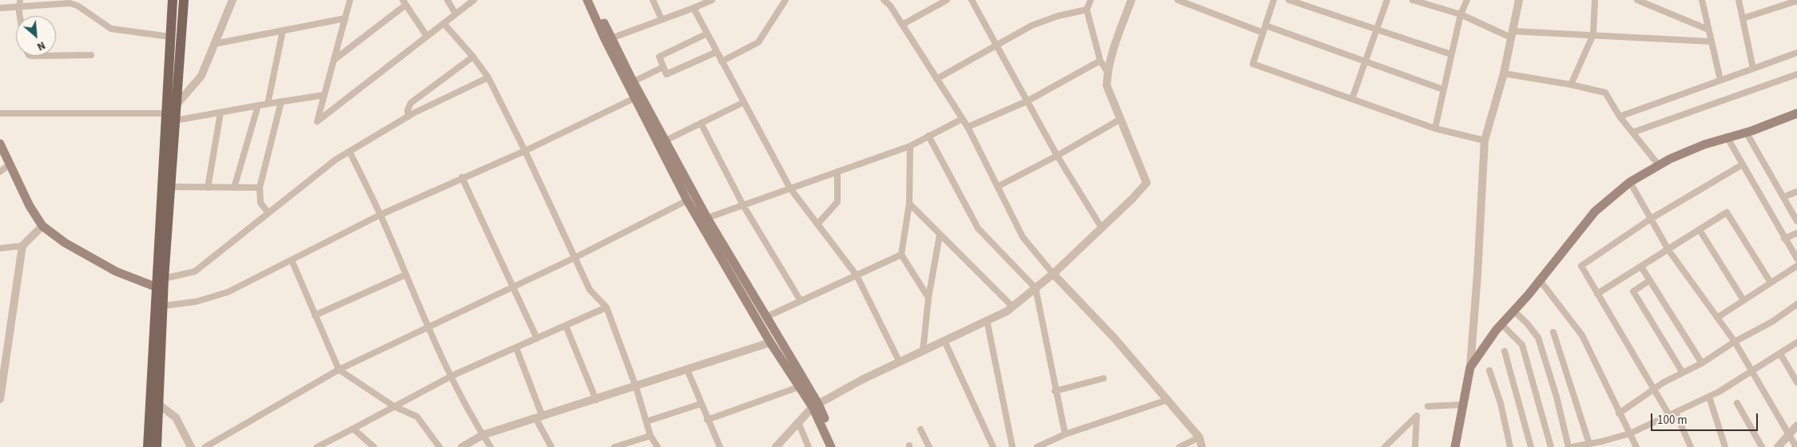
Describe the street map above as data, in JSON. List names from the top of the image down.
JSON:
{
  "scale_bar": "100 m",
  "north": "bottom right"
}
